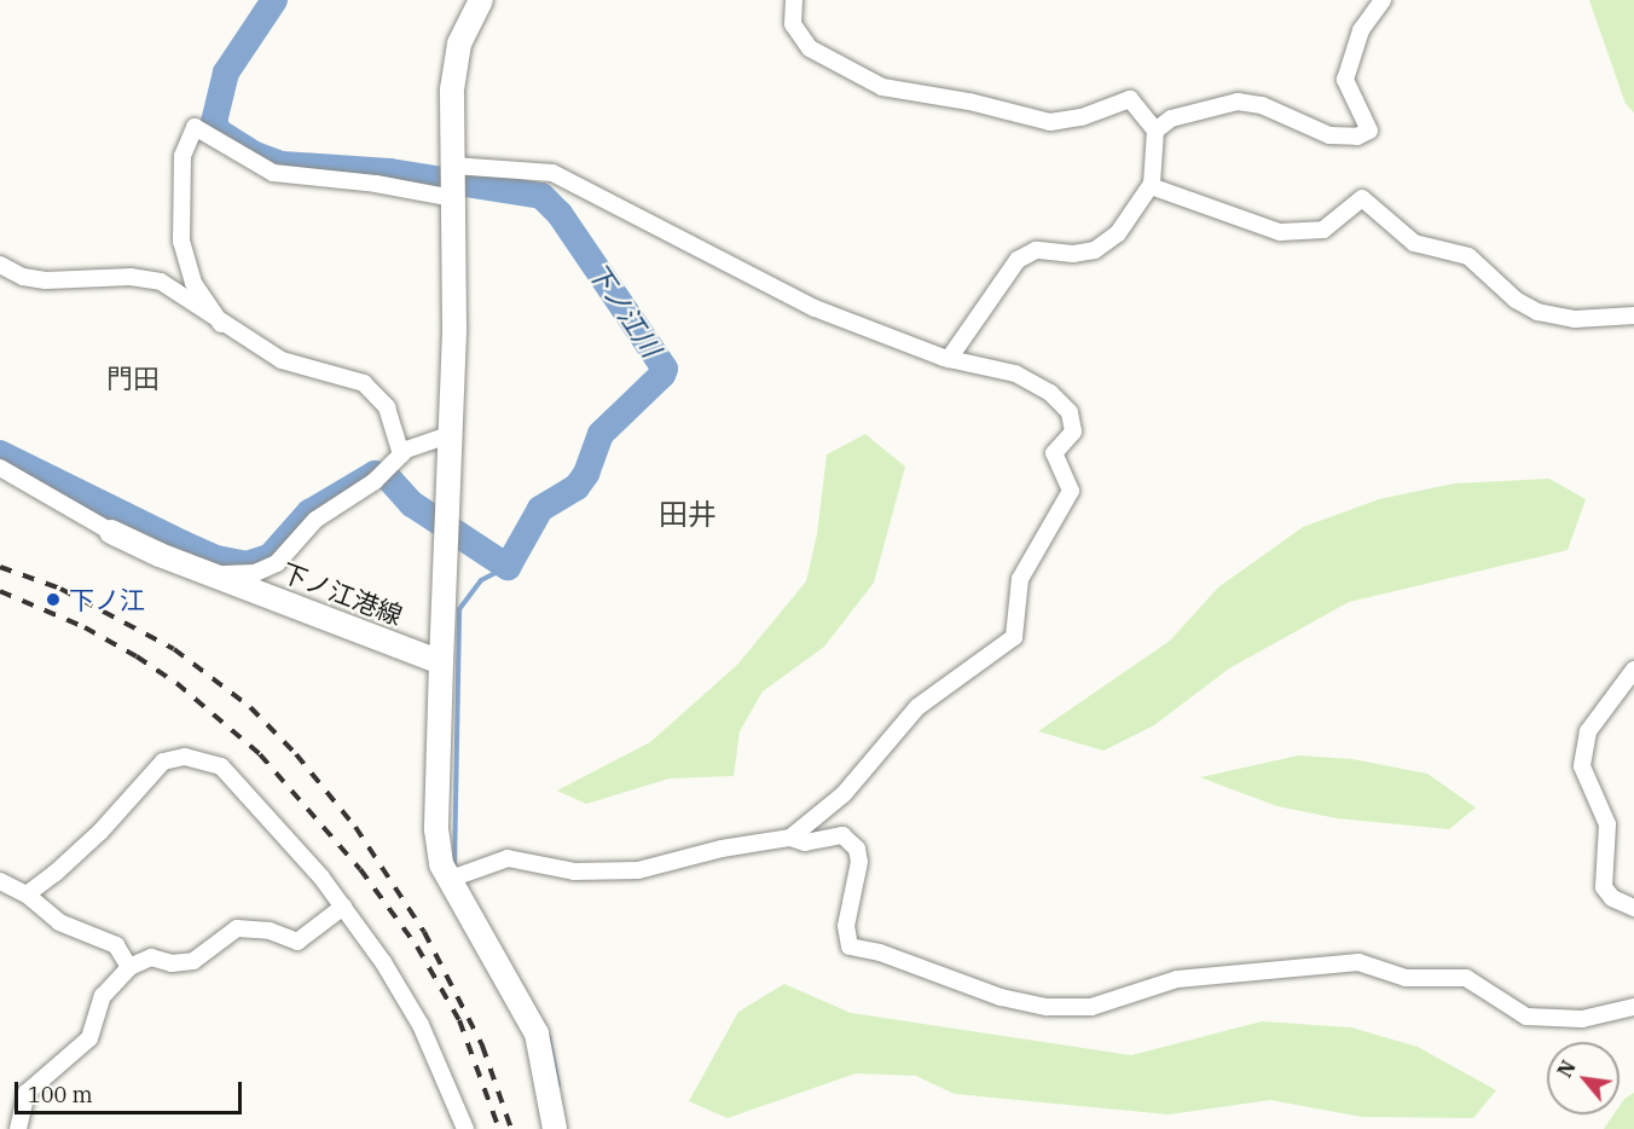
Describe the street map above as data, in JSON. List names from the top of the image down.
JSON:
{
  "streets": {
    "main road": ["下ノ江港線"]
  },
  "districts": ["門田", "田井"],
  "water": ["下ノ江川"],
  "places": ["下ノ江"],
  "scale_bar": "100 m",
  "north": "top left"
}
